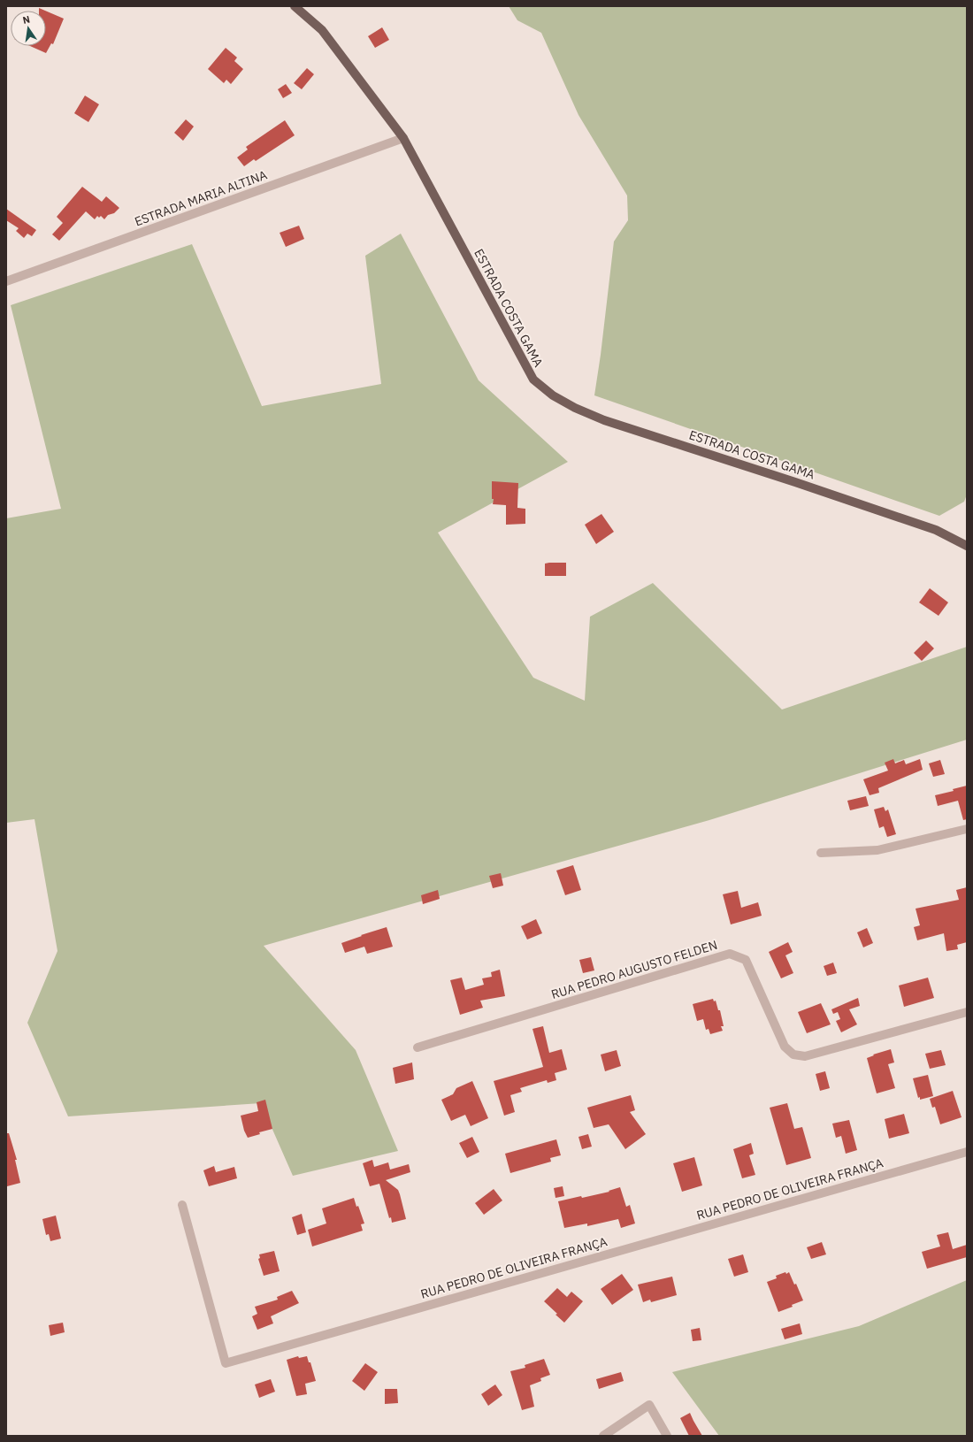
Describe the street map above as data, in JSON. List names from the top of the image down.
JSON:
{
  "streets": {
    "main road": ["ESTRADA COSTA GAMA"],
    "street": ["ESTRADA MARIA ALTINA", "RUA PEDRO AUGUSTO FELDEN", "RUA PEDRO DE OLIVEIRA FRANÇA"]
  },
  "crossings": [
    ["ESTRADA MARIA ALTINA", "ESTRADA COSTA GAMA"]
  ],
  "north": "top"
}
